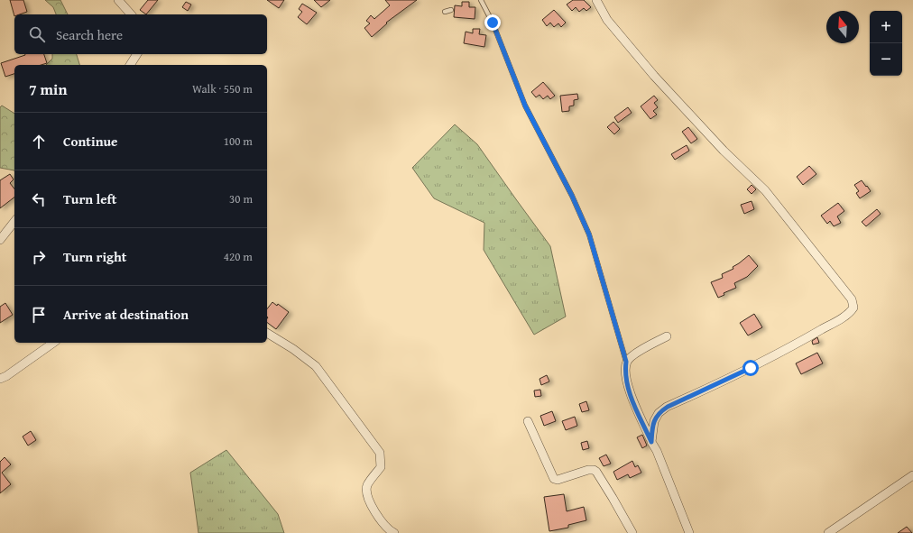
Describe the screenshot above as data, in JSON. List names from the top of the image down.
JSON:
{
  "north": "top",
  "page": {
    "map_buttons": ["+", "−"],
    "search": "Search here",
    "heading": ["7 min", "Walk · 550 m"],
    "list": [
      ["Continue", "100 m"],
      ["Turn left", "30 m"],
      ["Turn right", "420 m"],
      "Arrive at destination"
    ]
  }
}
